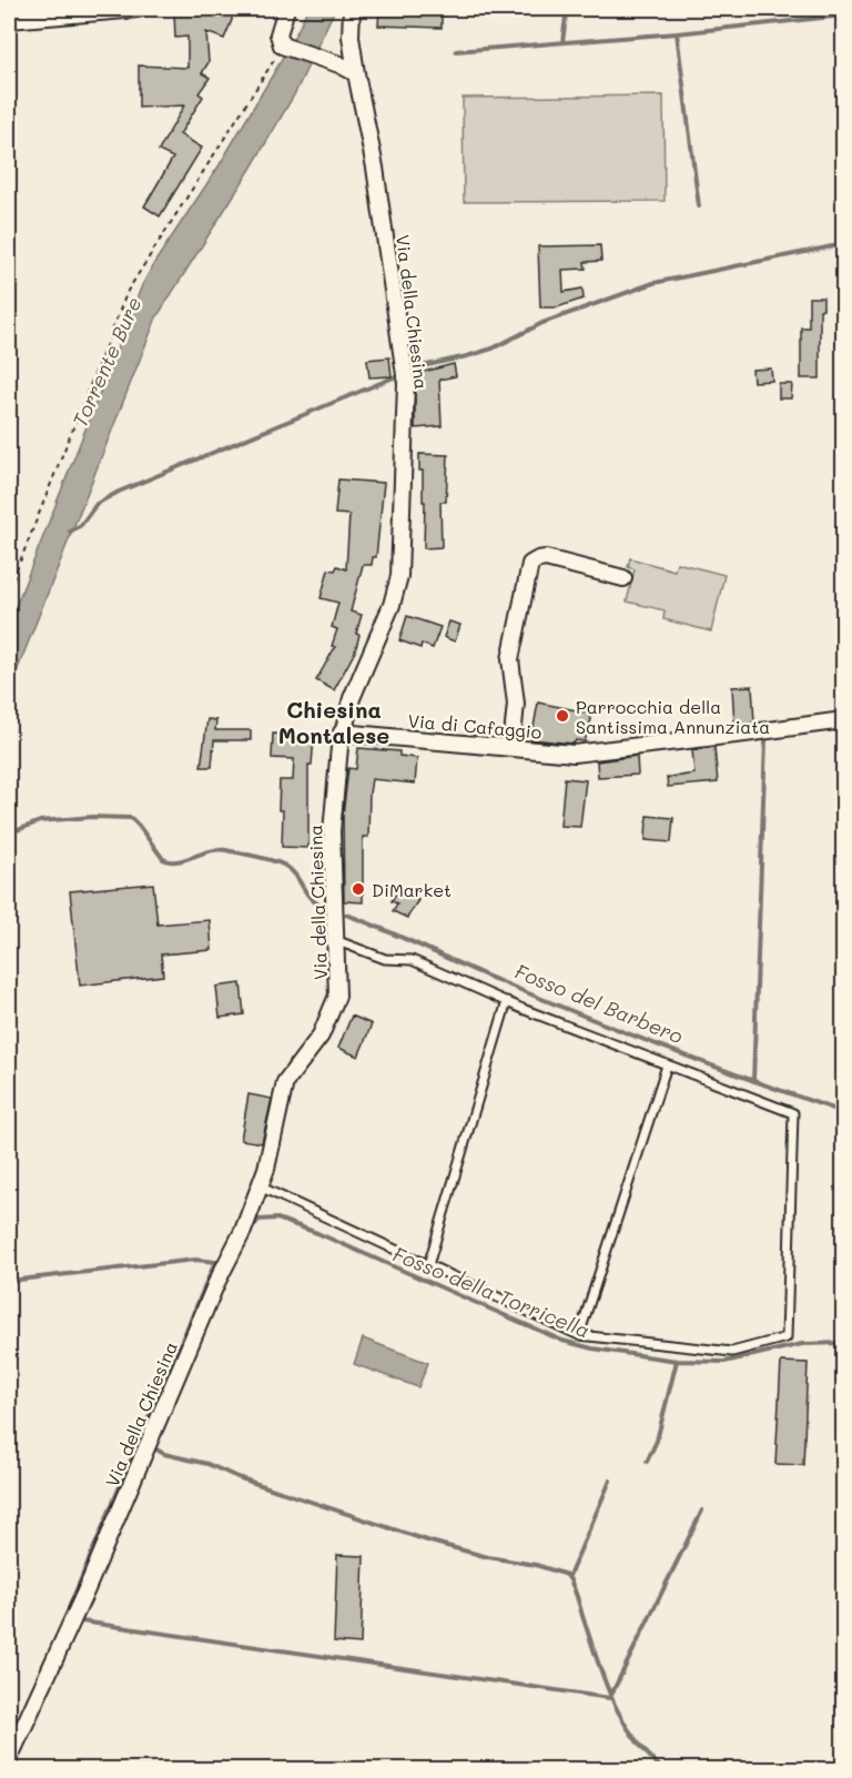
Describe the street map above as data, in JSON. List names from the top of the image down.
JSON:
{
  "streets": {
    "street": ["Via della Chiesina", "Via di Cafaggio"]
  },
  "crossings": [
    ["Via della Chiesina", "Via di Cafaggio"]
  ],
  "districts": ["Chiesina Montalese"],
  "water": ["Torrente Bure", "Fosso del Barbero", "Fosso della Torricella"],
  "places": ["Parrocchia della Santissima Annunziata", "DiMarket"]
}
